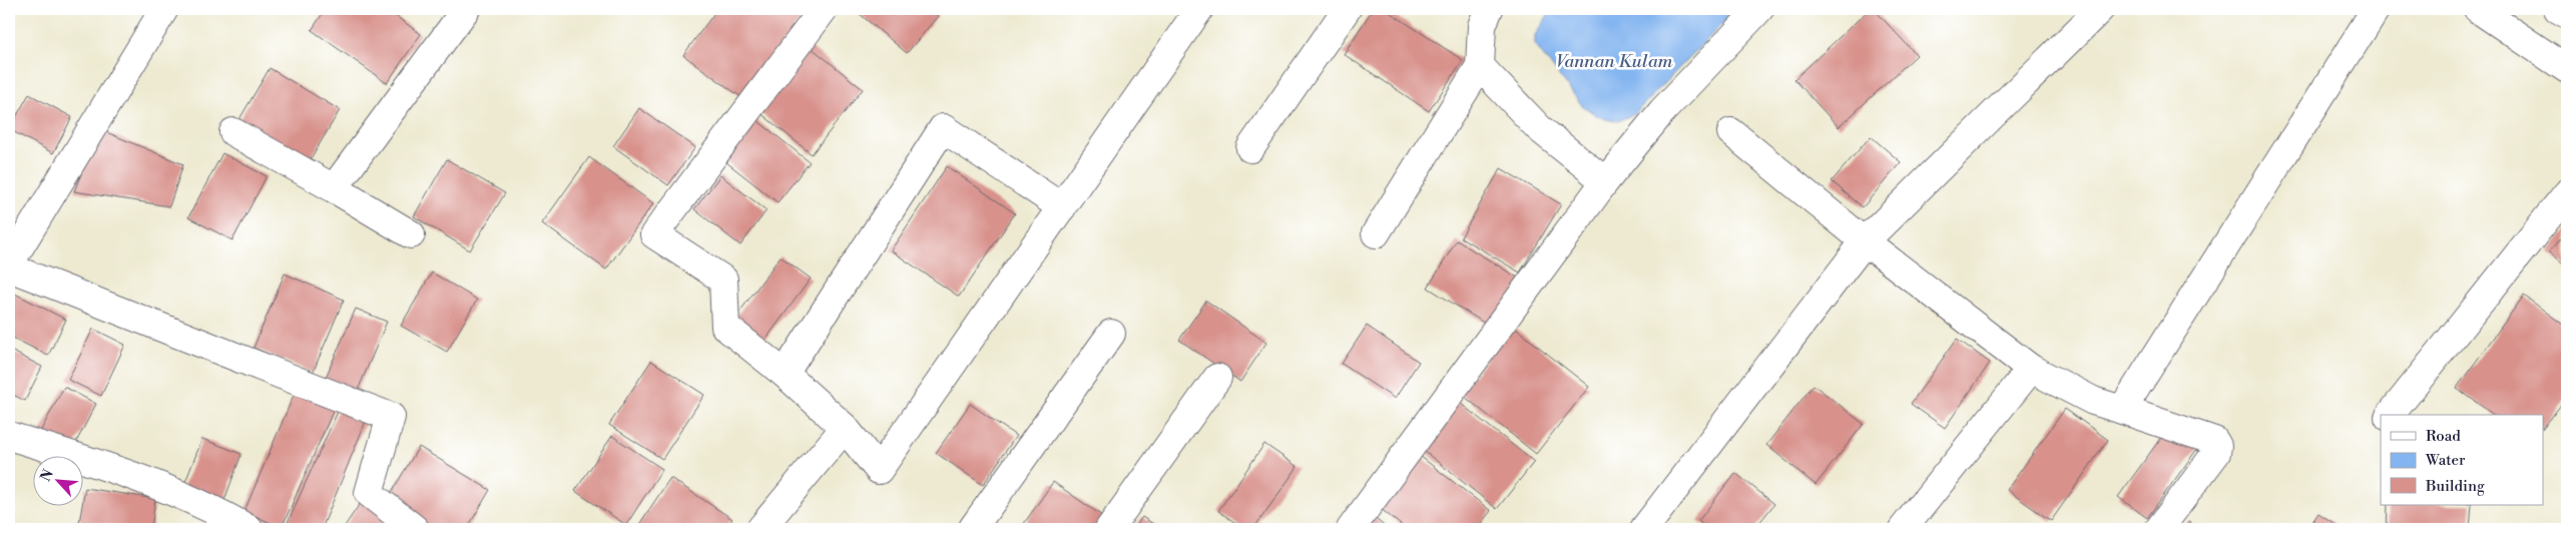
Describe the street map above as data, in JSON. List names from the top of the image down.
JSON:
{
  "water": ["Vannan Kulam"],
  "legend": ["Road", "Water", "Building"],
  "north": "top left"
}
